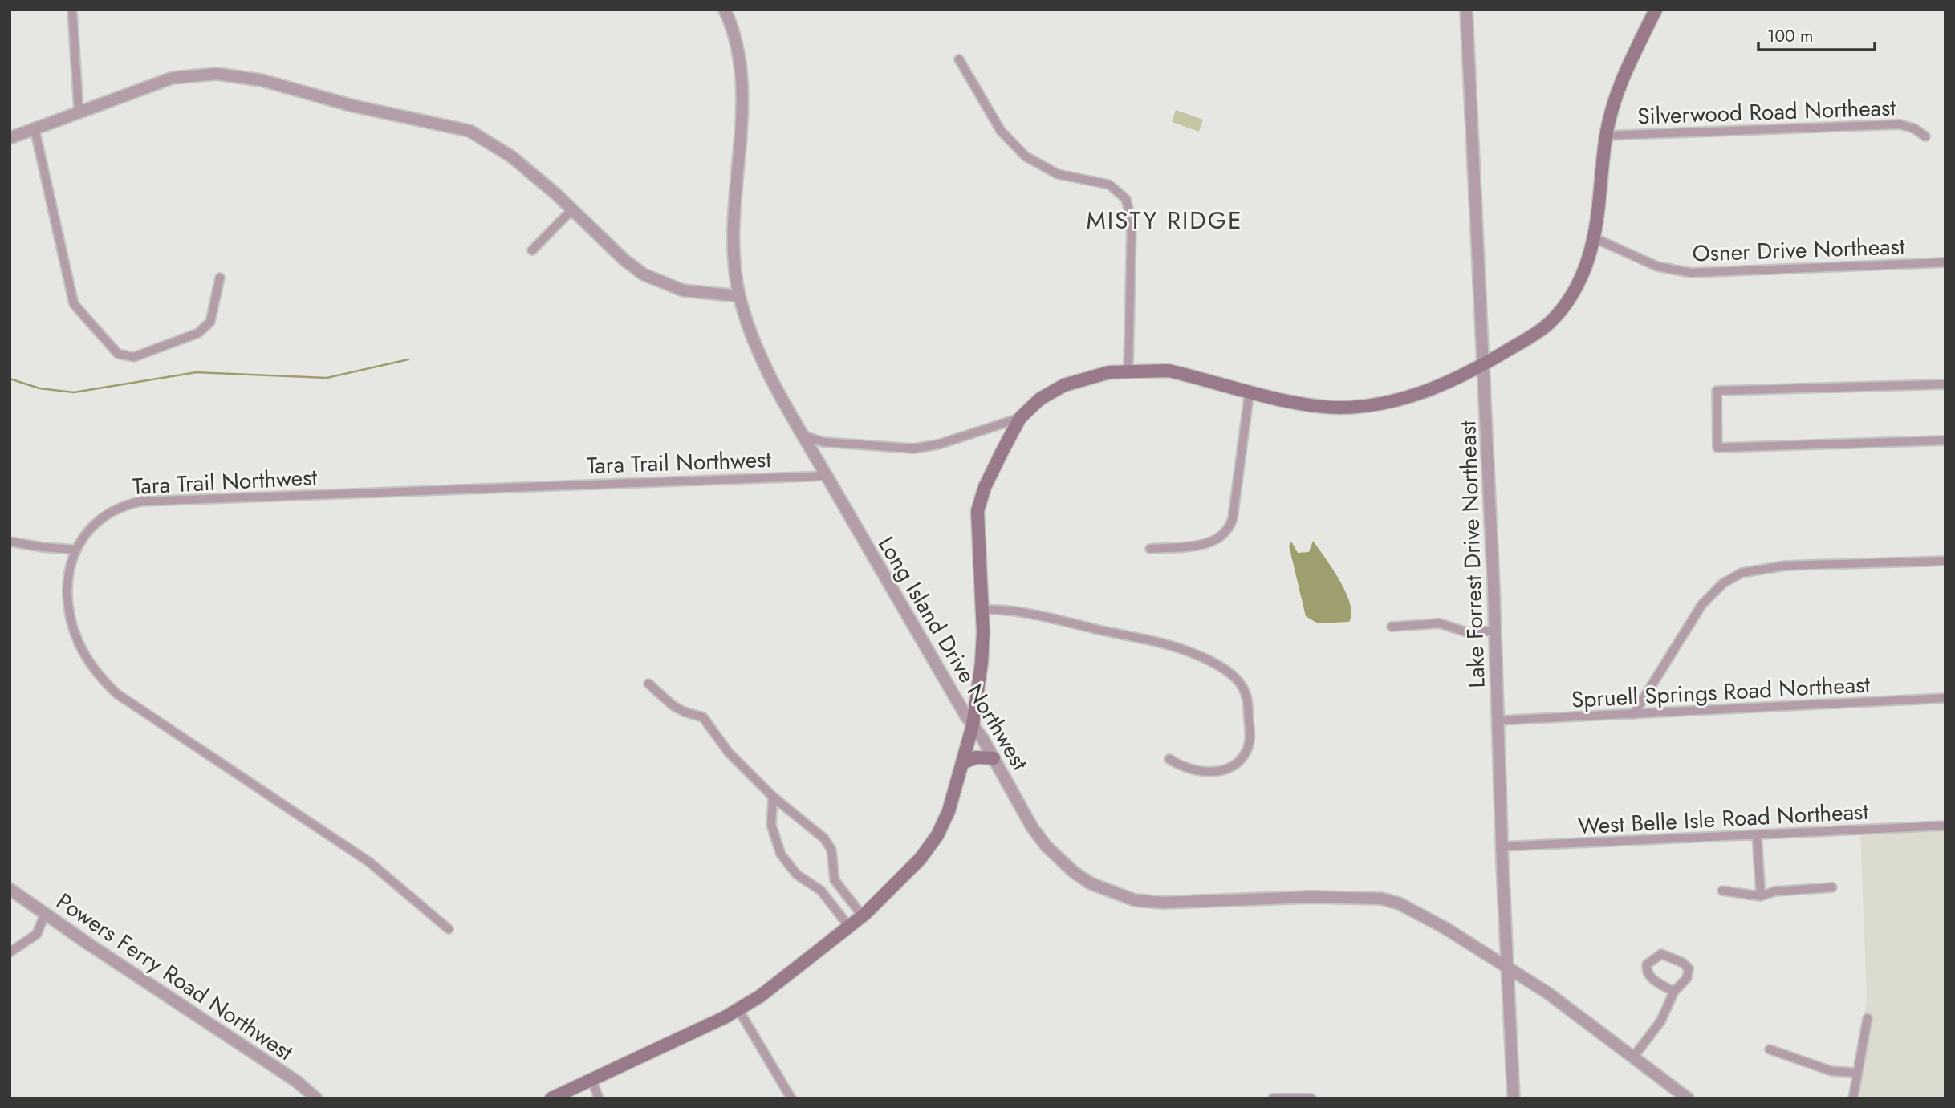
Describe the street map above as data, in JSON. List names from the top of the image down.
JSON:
{
  "streets": {
    "street": [
      "Silverwood Road Northeast",
      "Osner Drive Northeast",
      "Tara Trail Northwest",
      "Lake Forrest Drive Northeast",
      "Long Island Drive Northwest",
      "Spruell Springs Road Northeast",
      "West Belle Isle Road Northeast",
      "Powers Ferry Road Northwest"
    ]
  },
  "crossings": [
    ["Tara Trail Northwest", "Long Island Drive Northwest"],
    ["Lake Forrest Drive Northeast", "Long Island Drive Northwest"],
    ["Lake Forrest Drive Northeast", "Spruell Springs Road Northeast"],
    ["Lake Forrest Drive Northeast", "West Belle Isle Road Northeast"]
  ],
  "districts": ["MISTY RIDGE"],
  "scale_bar": "100 m"
}
